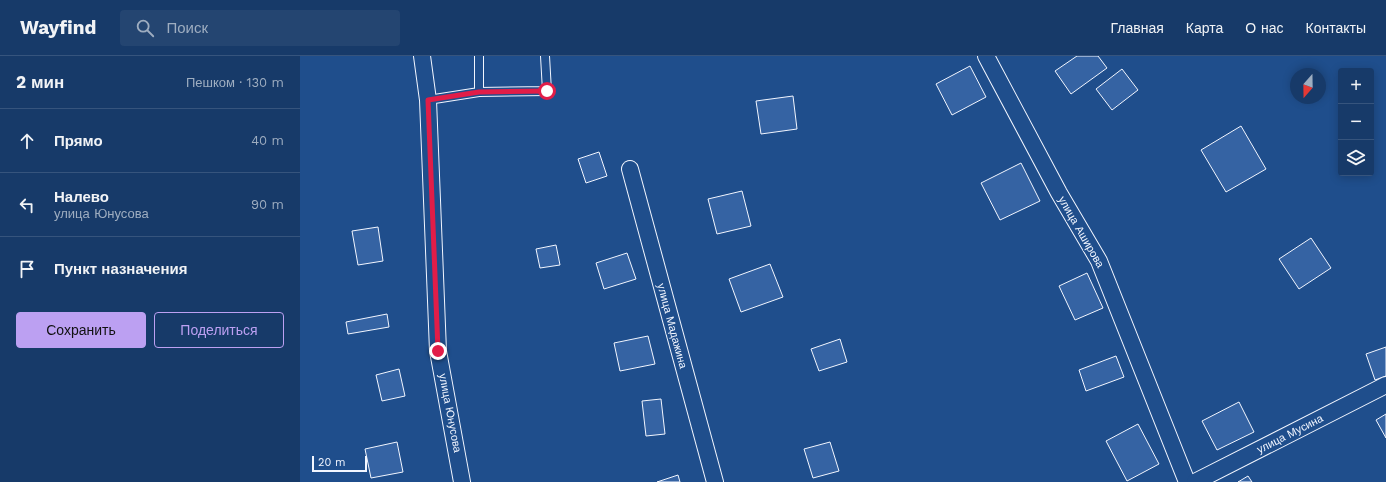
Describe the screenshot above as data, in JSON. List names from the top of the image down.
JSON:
{
  "streets": {
    "street": [
      "улица Аширова",
      "улица Мадажина",
      "улица Юнусова",
      "улица Мусина"
    ]
  },
  "scale_bar": "20 m",
  "north": "bottom",
  "page": {
    "header": "Wayfind",
    "search": "Поиск",
    "nav": [
      "Главная",
      "Карта",
      "О нас",
      "Контакты"
    ],
    "heading": ["2 мин", "Пешком · 130 m"],
    "map_buttons": ["+", "−"],
    "list": [
      ["Прямо", "40 m"],
      ["Налево", "улица Юнусова", "90 m"],
      "Пункт назначения"
    ],
    "buttons": ["Сохранить", "Поделиться"],
    "scale": "20 m"
  }
}
